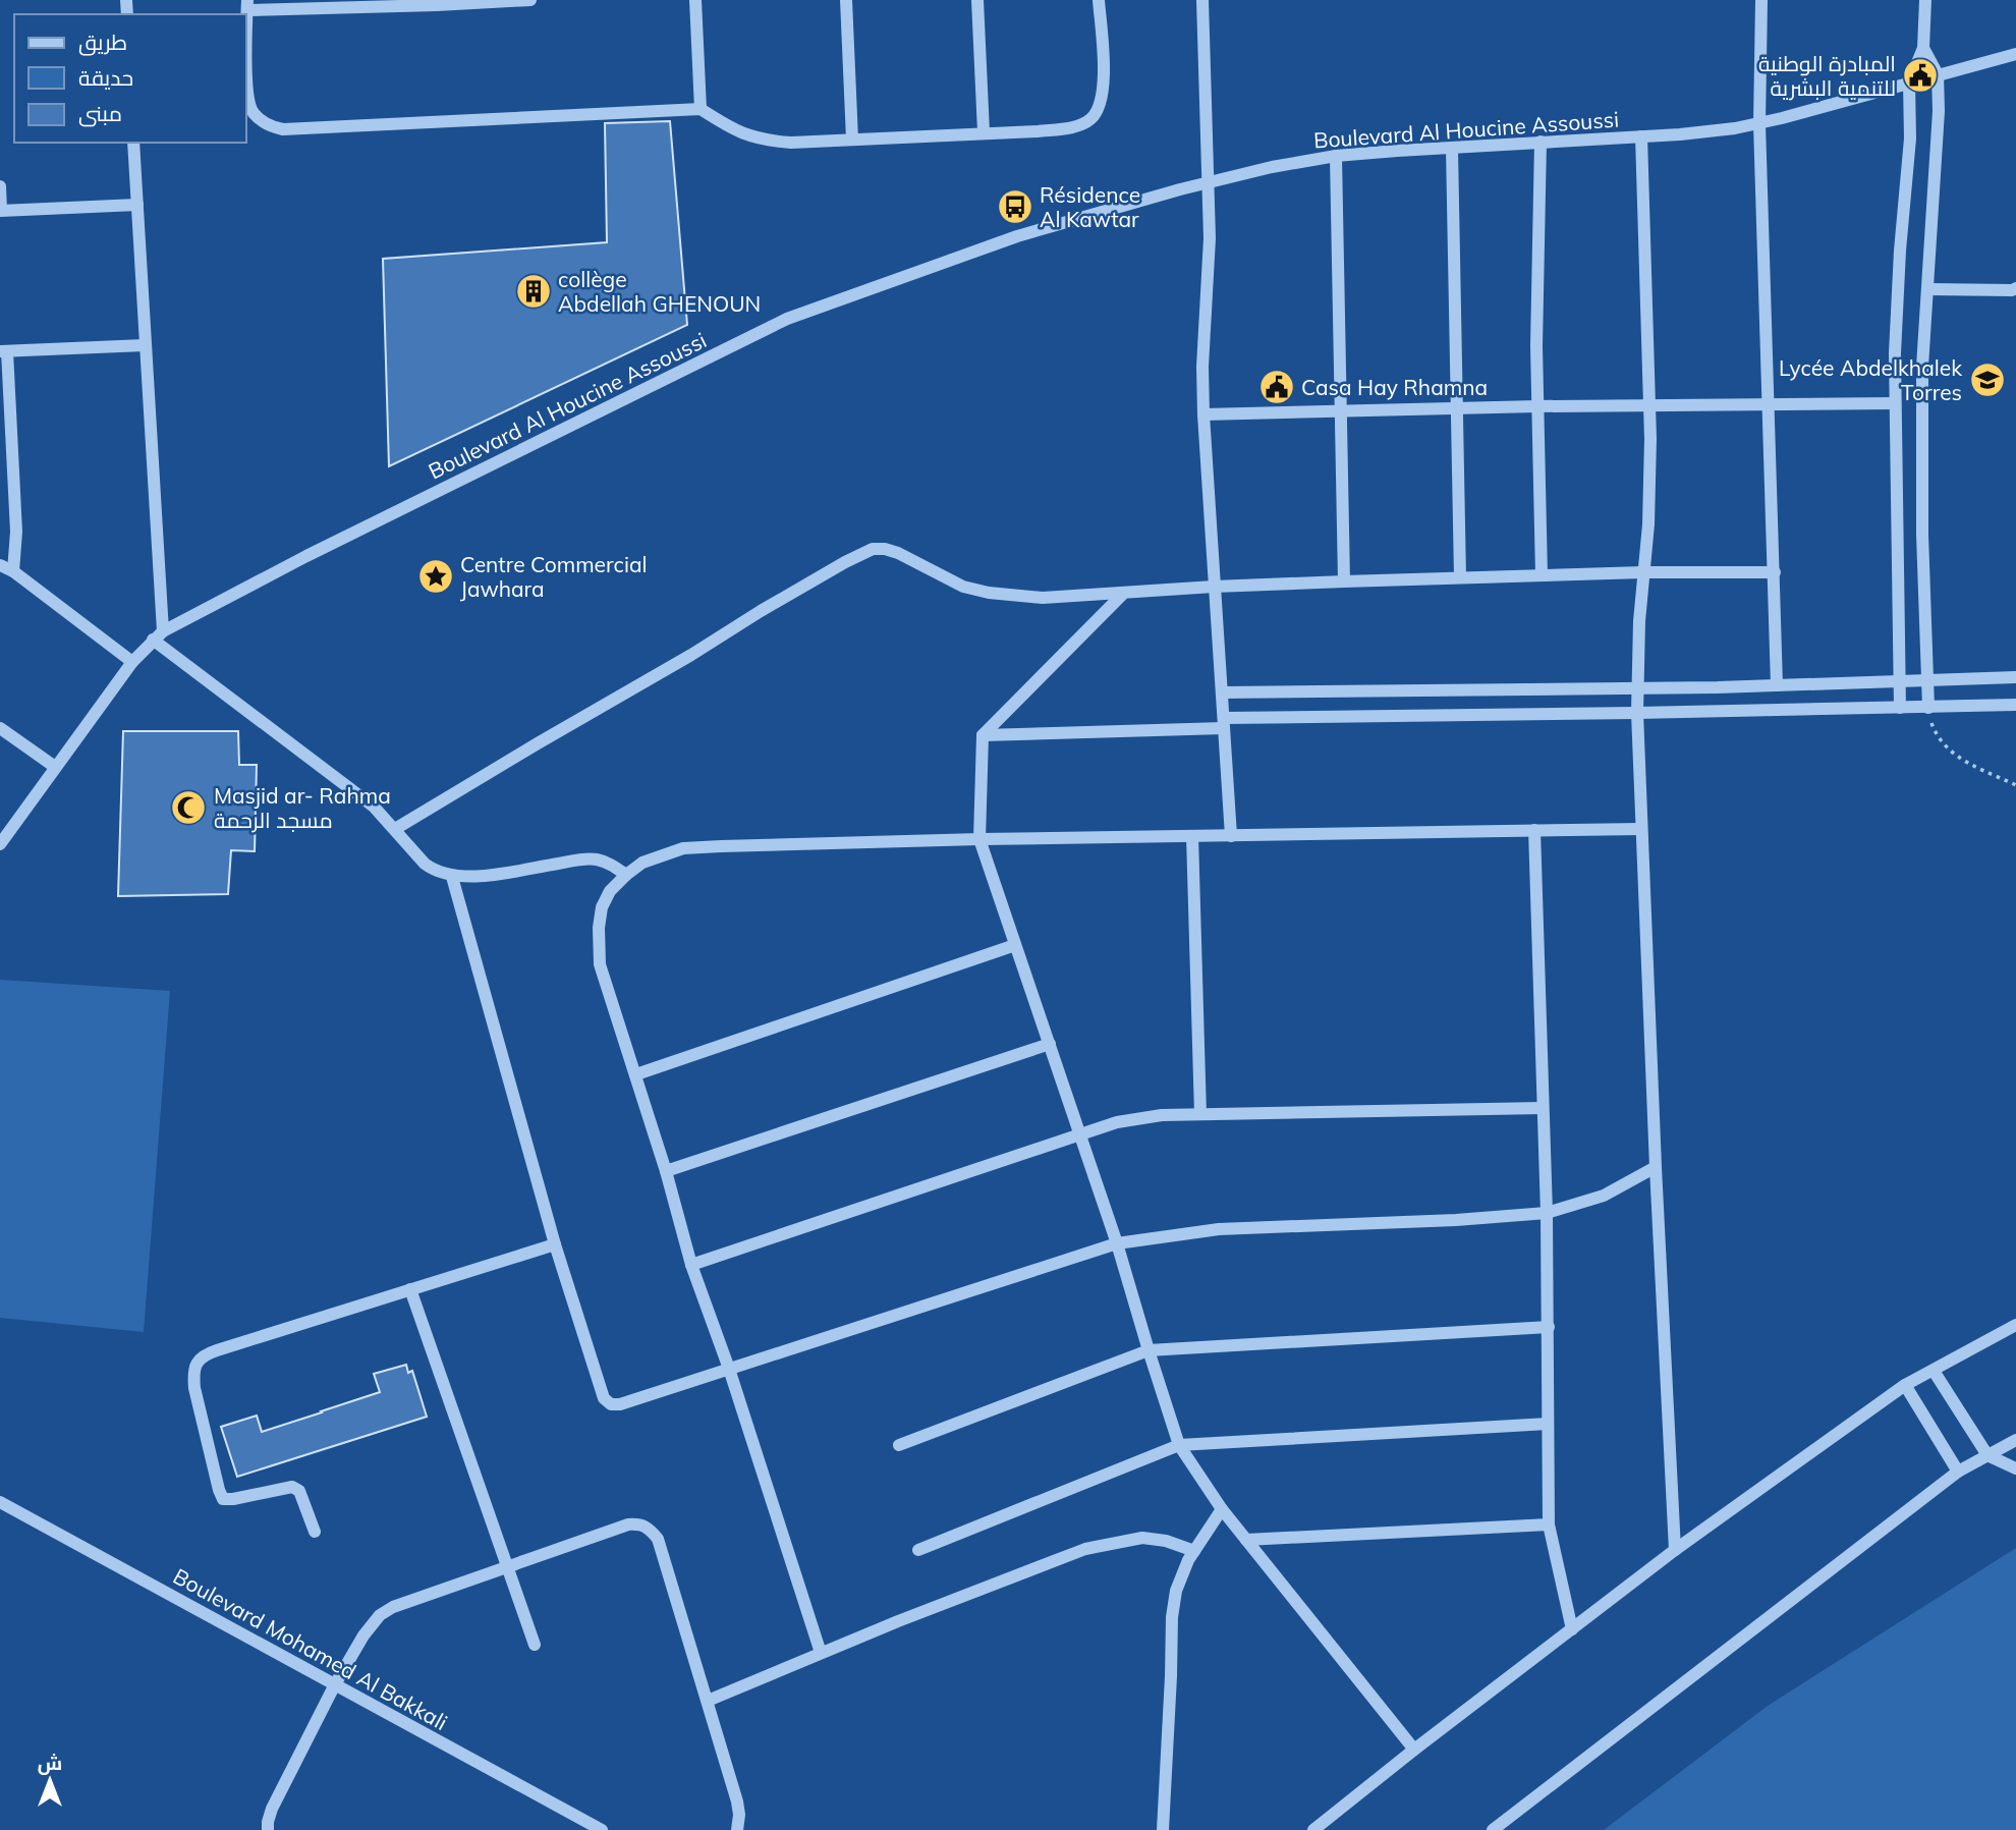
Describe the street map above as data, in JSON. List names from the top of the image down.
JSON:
{
  "streets": {
    "street": ["Boulevard Al Houcine Assoussi", "Boulevard Mohamed Al Bakkali"]
  },
  "places": {
    "public building": ["المبادرة الوطنية للتنمية البشرية", "Casa Hay Rhamna"],
    "bus stop": ["Résidence Al Kawtar"],
    "building": ["collège Abdellah GHENOUN"],
    "school or university": ["Lycée Abdelkhalek Torres"],
    "place": ["Centre Commercial Jawhara"],
    "mosque": ["Masjid ar- Rahma مسجد الرحمة"]
  },
  "legend": ["طريق", "حديقة", "مبنى"],
  "north": "top"
}
